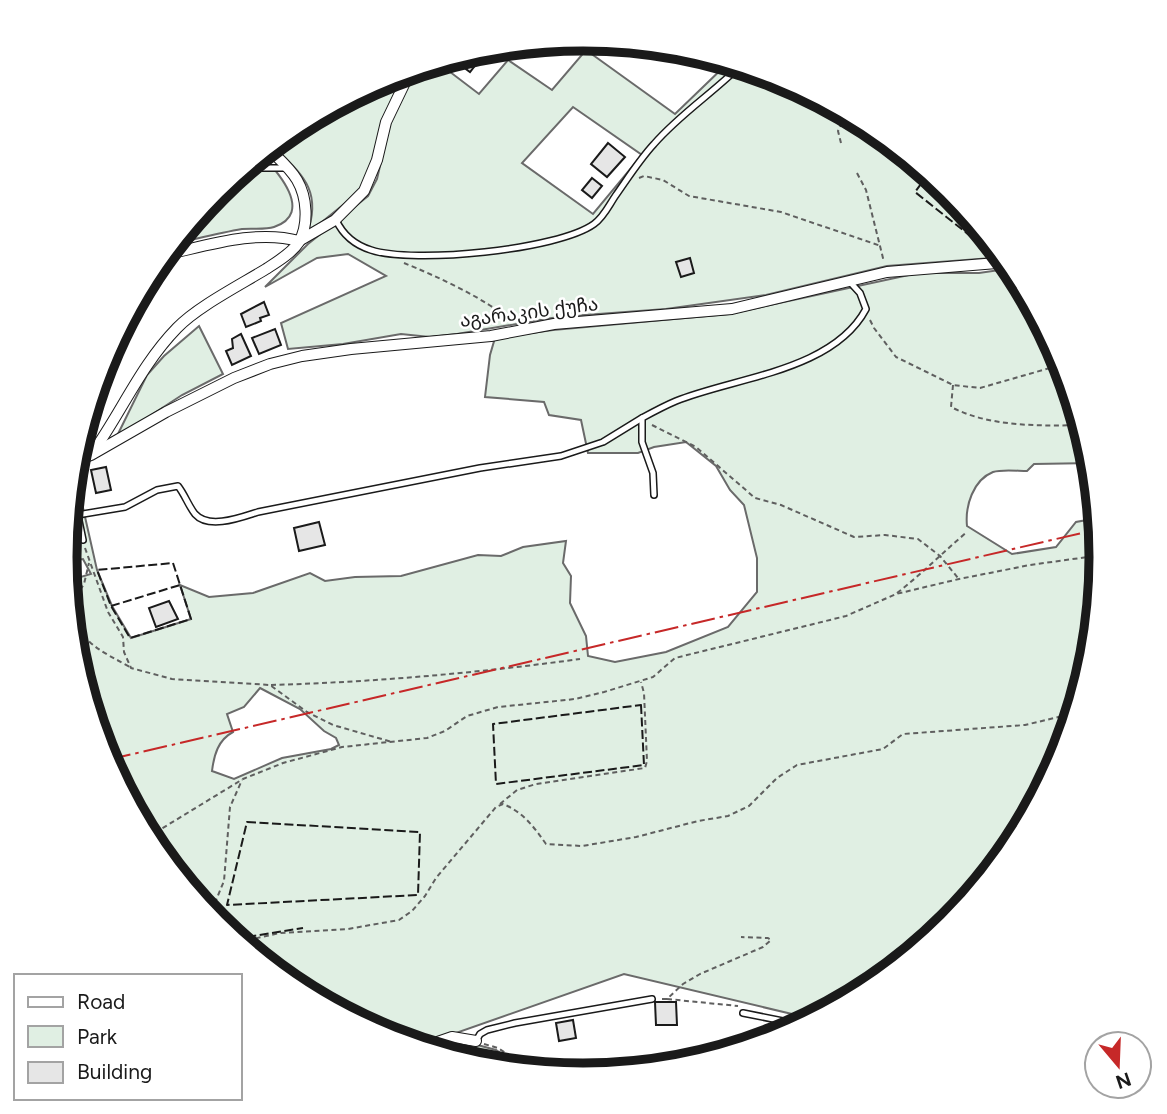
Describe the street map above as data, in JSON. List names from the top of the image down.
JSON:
{
  "streets": {
    "street": ["აგარაკის ქუჩა"]
  },
  "legend": ["Road", "Park", "Building"],
  "north": "bottom"
}
